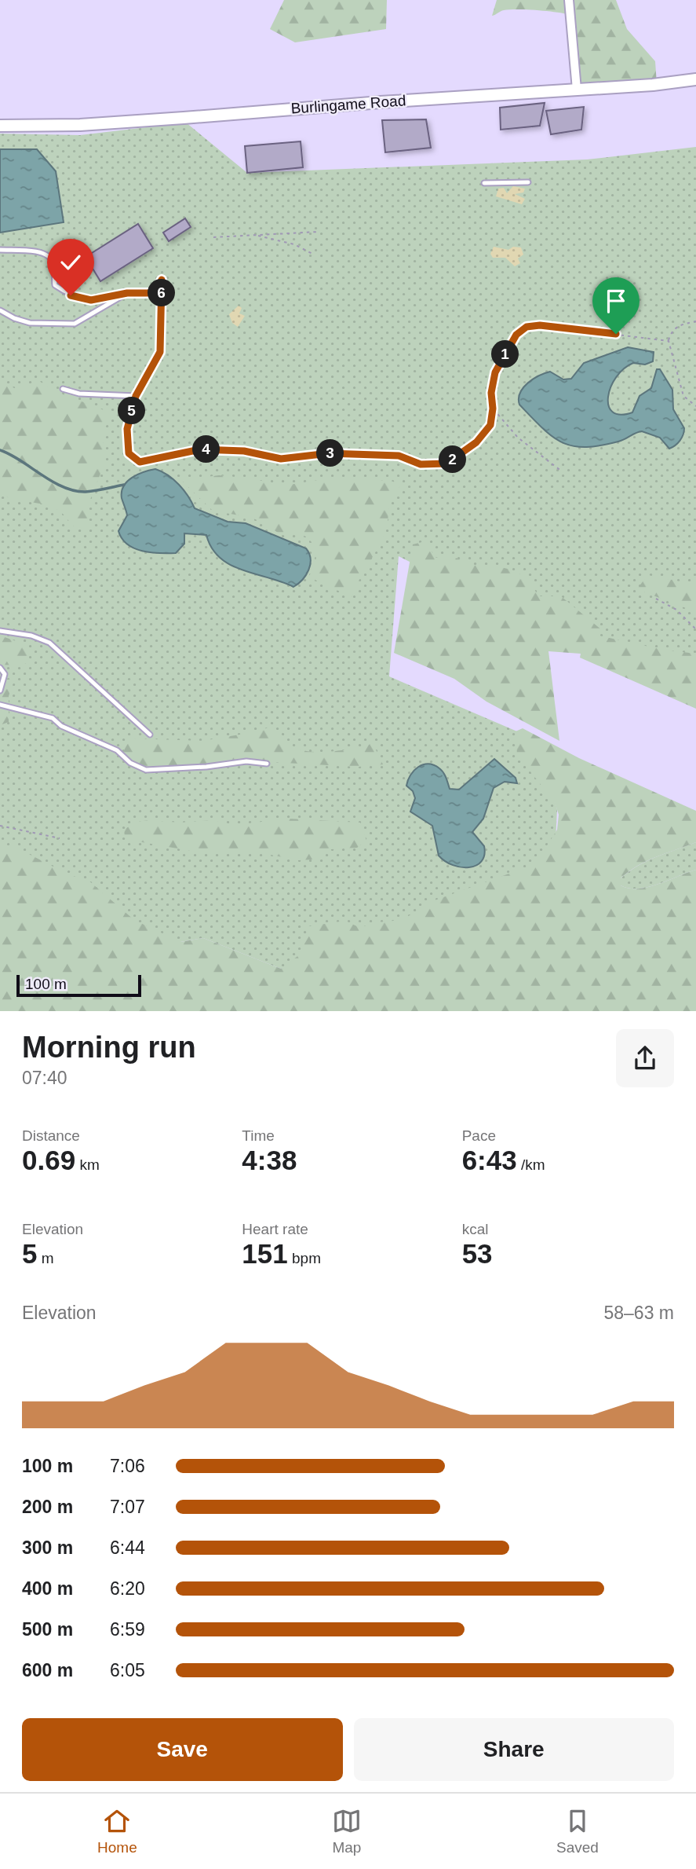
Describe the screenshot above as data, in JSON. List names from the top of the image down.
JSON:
{
  "streets": {
    "street": ["Burlingame Road"]
  },
  "scale_bar": "100 m",
  "page": {
    "pins": [
      "6",
      "1",
      "5",
      "4",
      "3",
      "2"
    ],
    "scale": "100 m",
    "heading": ["Morning run", "07:40"],
    "stats": [
      ["Distance", "0.69 km"],
      ["Time", "4:38"],
      ["Pace", "6:43 /km"],
      ["Elevation", "5 m"],
      ["Heart rate", "151 bpm"],
      ["kcal", "53"]
    ],
    "chart": ["Elevation", "58–63 m"],
    "list": [
      {
        "name": "100 m",
        "note": "7:06"
      },
      {
        "name": "200 m",
        "note": "7:07"
      },
      {
        "name": "300 m",
        "note": "6:44"
      },
      {
        "name": "400 m",
        "note": "6:20"
      },
      {
        "name": "500 m",
        "note": "6:59"
      },
      {
        "name": "600 m",
        "note": "6:05"
      }
    ],
    "buttons": ["Save", "Share"],
    "tabs": ["Home", "Map", "Saved"]
  }
}
